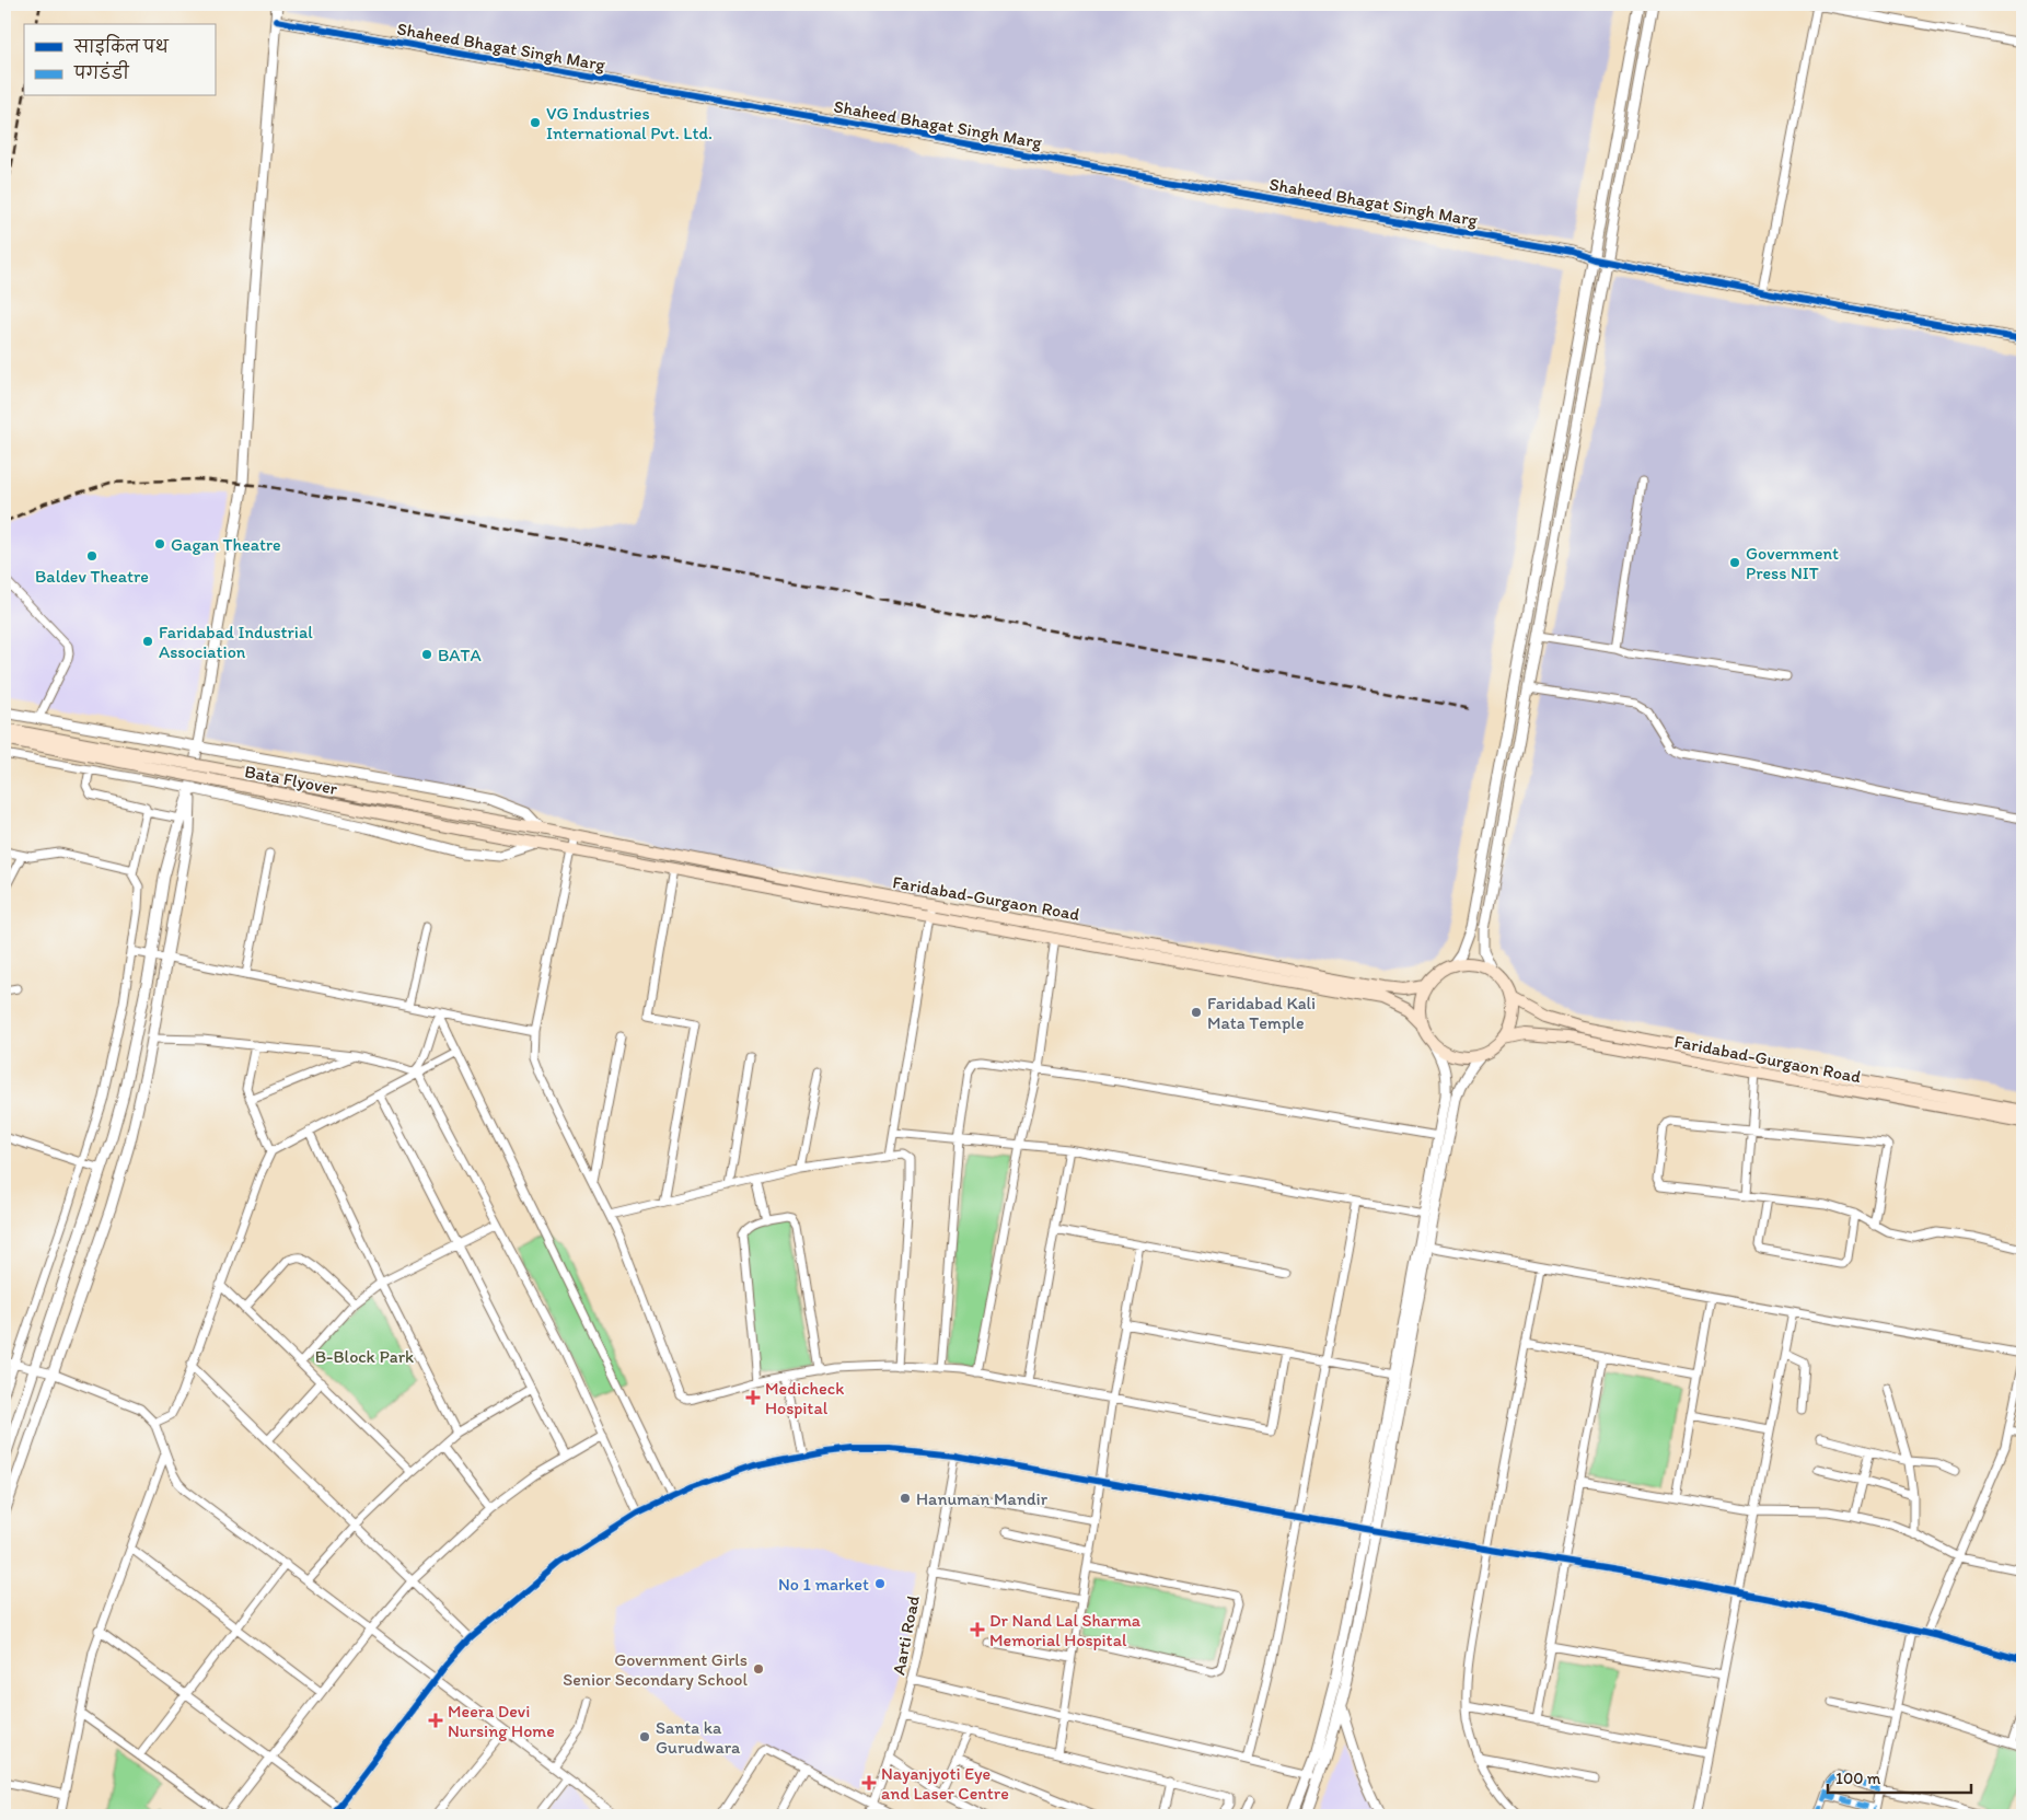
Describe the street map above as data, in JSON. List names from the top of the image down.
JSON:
{
  "streets": {
    "main road": ["Bata Flyover", "Faridabad-Gurgaon Road"],
    "street": ["Shaheed Bhagat Singh Marg", "Aarti Road"]
  },
  "crossings": [
    ["Bata Flyover", "Faridabad-Gurgaon Road"]
  ],
  "parks": ["B-Block Park"],
  "places": {
    "other": [
      "VG Industries International Pvt. Ltd.",
      "Gagan Theatre",
      "Baldev Theatre",
      "Government Press NIT",
      "Faridabad Industrial Association",
      "BATA",
      "Faridabad Kali Mata Temple",
      "Hanuman Mandir",
      "No 1 market",
      "Government Girls Senior Secondary School",
      "Santa ka Gurudwara"
    ],
    "health": [
      "Medicheck Hospital",
      "Dr Nand Lal Sharma Memorial Hospital",
      "Meera Devi Nursing Home",
      "Nayanjyoti Eye and Laser Centre"
    ]
  },
  "legend": ["साइकिल पथ", "पगडंडी"],
  "scale_bar": "100 m"
}
